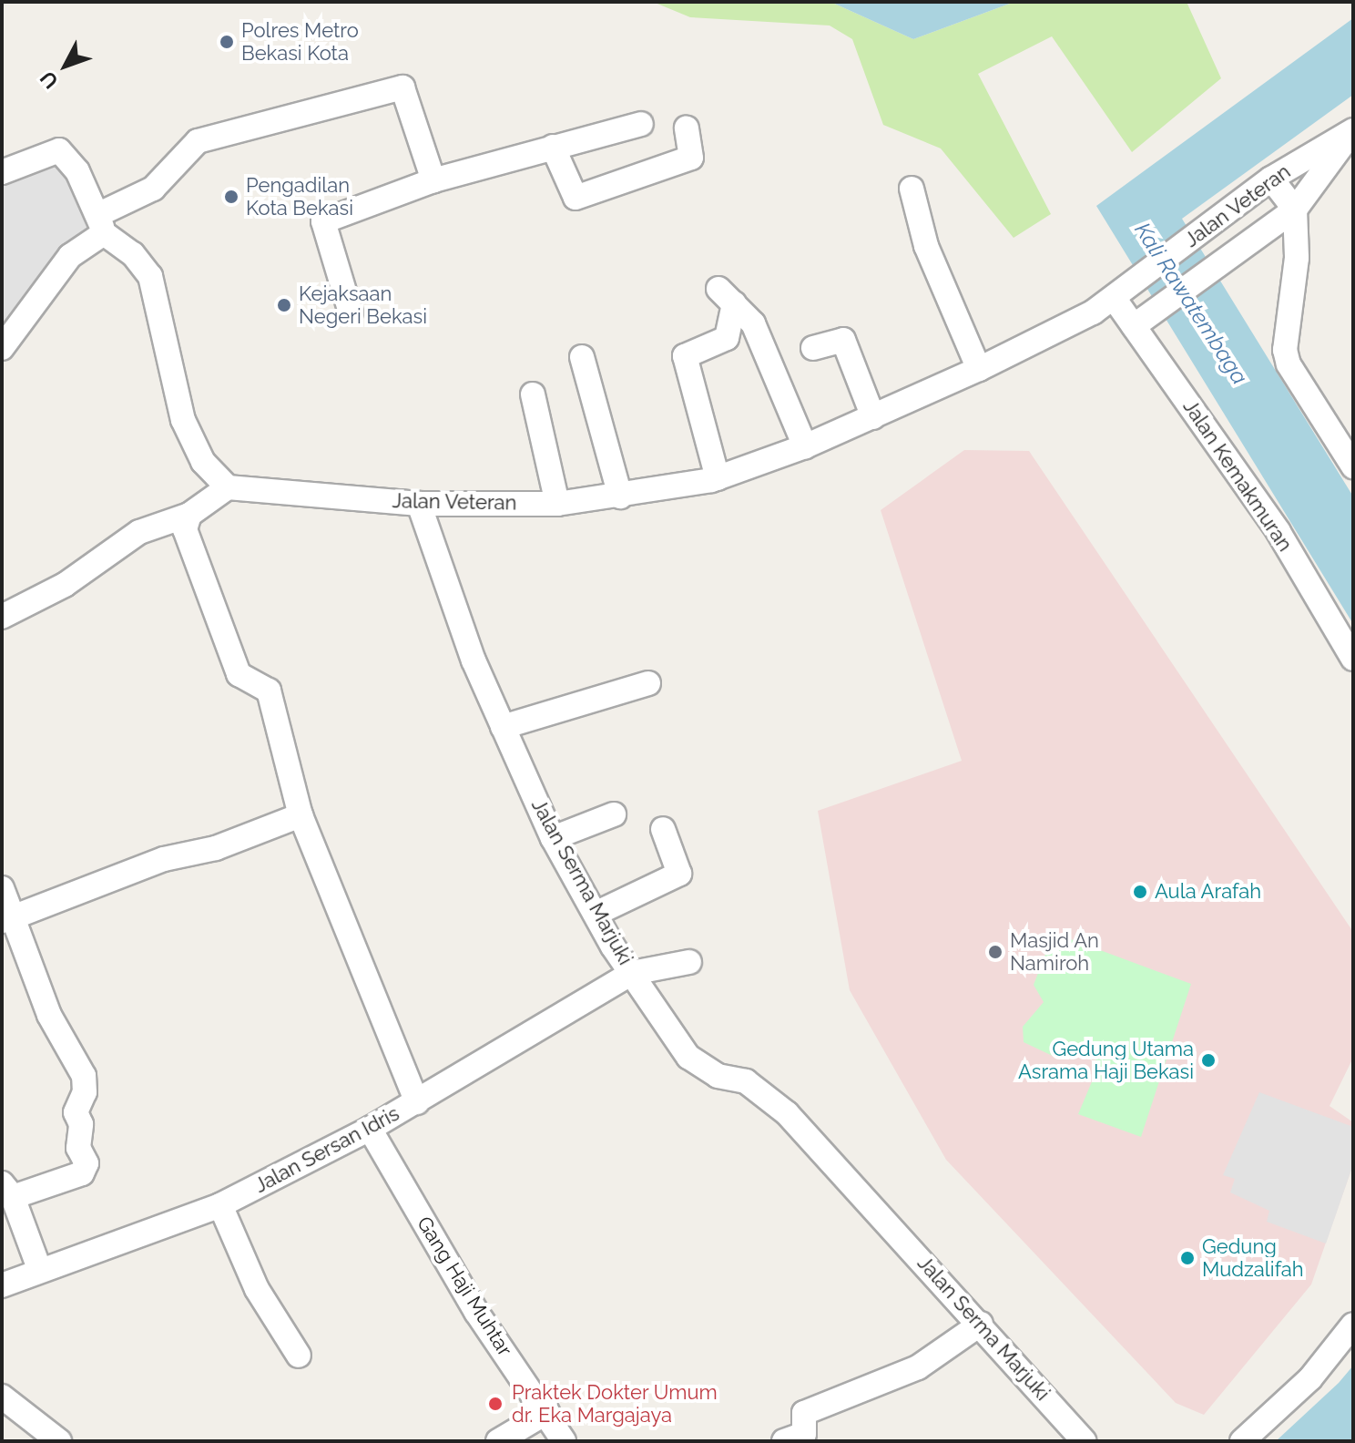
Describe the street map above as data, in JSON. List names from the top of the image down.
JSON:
{
  "streets": {
    "street": [
      "Jalan Veteran",
      "Jalan Kemakmuran",
      "Jalan Serma Marjuki",
      "Jalan Sersan Idris",
      "Gang Haji Muhtar"
    ]
  },
  "crossings": [
    ["Jalan Veteran", "Jalan Kemakmuran"],
    ["Jalan Veteran", "Jalan Serma Marjuki"],
    ["Jalan Serma Marjuki", "Jalan Sersan Idris"],
    ["Jalan Sersan Idris", "Gang Haji Muhtar"]
  ],
  "water": ["Kali Rawatembaga"],
  "places": [
    "Polres Metro Bekasi Kota",
    "Pengadilan Kota Bekasi",
    "Kejaksaan Negeri Bekasi",
    "Aula Arafah",
    "Masjid An Namiroh",
    "Gedung Utama Asrama Haji Bekasi",
    "Gedung Mudzalifah",
    "Praktek Dokter Umum dr. Eka Margajaya"
  ],
  "north": "bottom left"
}
